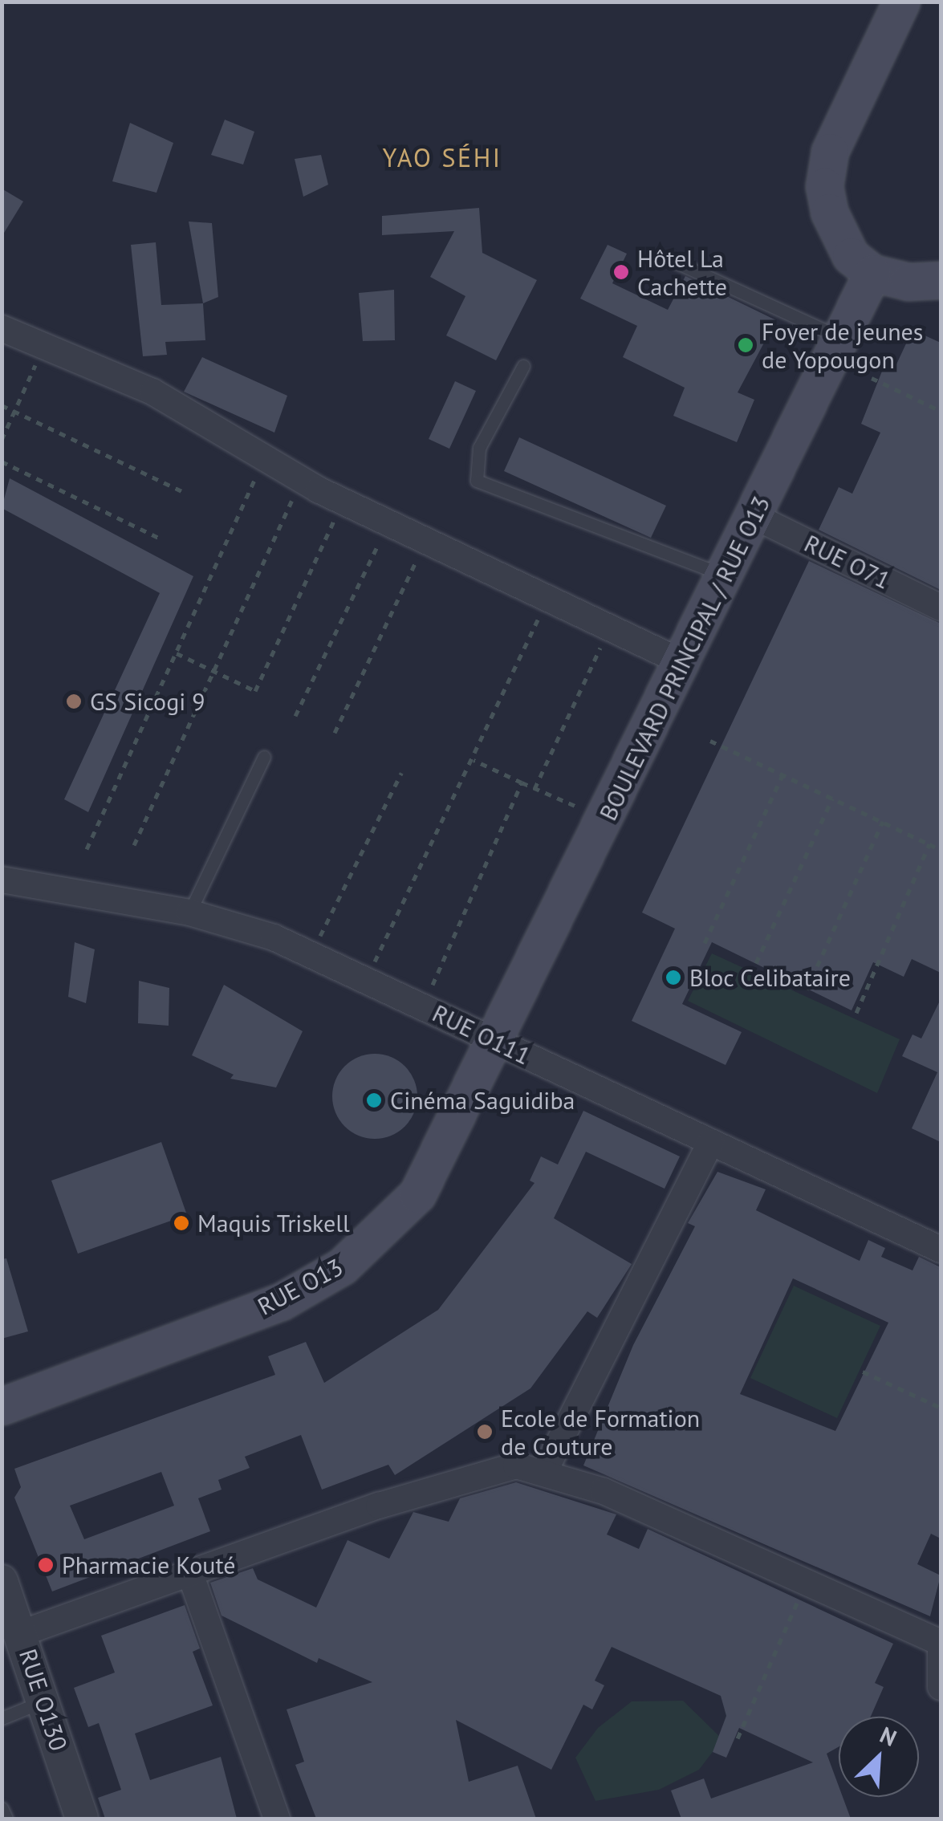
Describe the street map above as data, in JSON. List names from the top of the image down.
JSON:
{
  "streets": {
    "main road": ["BOULEVARD PRINCIPAL / RUE O13", "RUE O13"],
    "street": ["RUE O71", "RUE O111", "RUE O130"]
  },
  "crossings": [
    ["RUE O71", "BOULEVARD PRINCIPAL / RUE O13"],
    ["BOULEVARD PRINCIPAL / RUE O13", "RUE O111"],
    ["BOULEVARD PRINCIPAL / RUE O13", "RUE O13"],
    ["RUE O111", "RUE O13"]
  ],
  "districts": ["YAO SÉHI"],
  "places": [
    "Hôtel La Cachette",
    "Foyer de jeunes de Yopougon",
    "GS Sicogi 9",
    "Bloc Celibataire",
    "Cinéma Saguidiba",
    "Maquis Triskell",
    "Ecole de Formation de Couture",
    "Pharmacie Kouté"
  ],
  "north": "top right"
}
